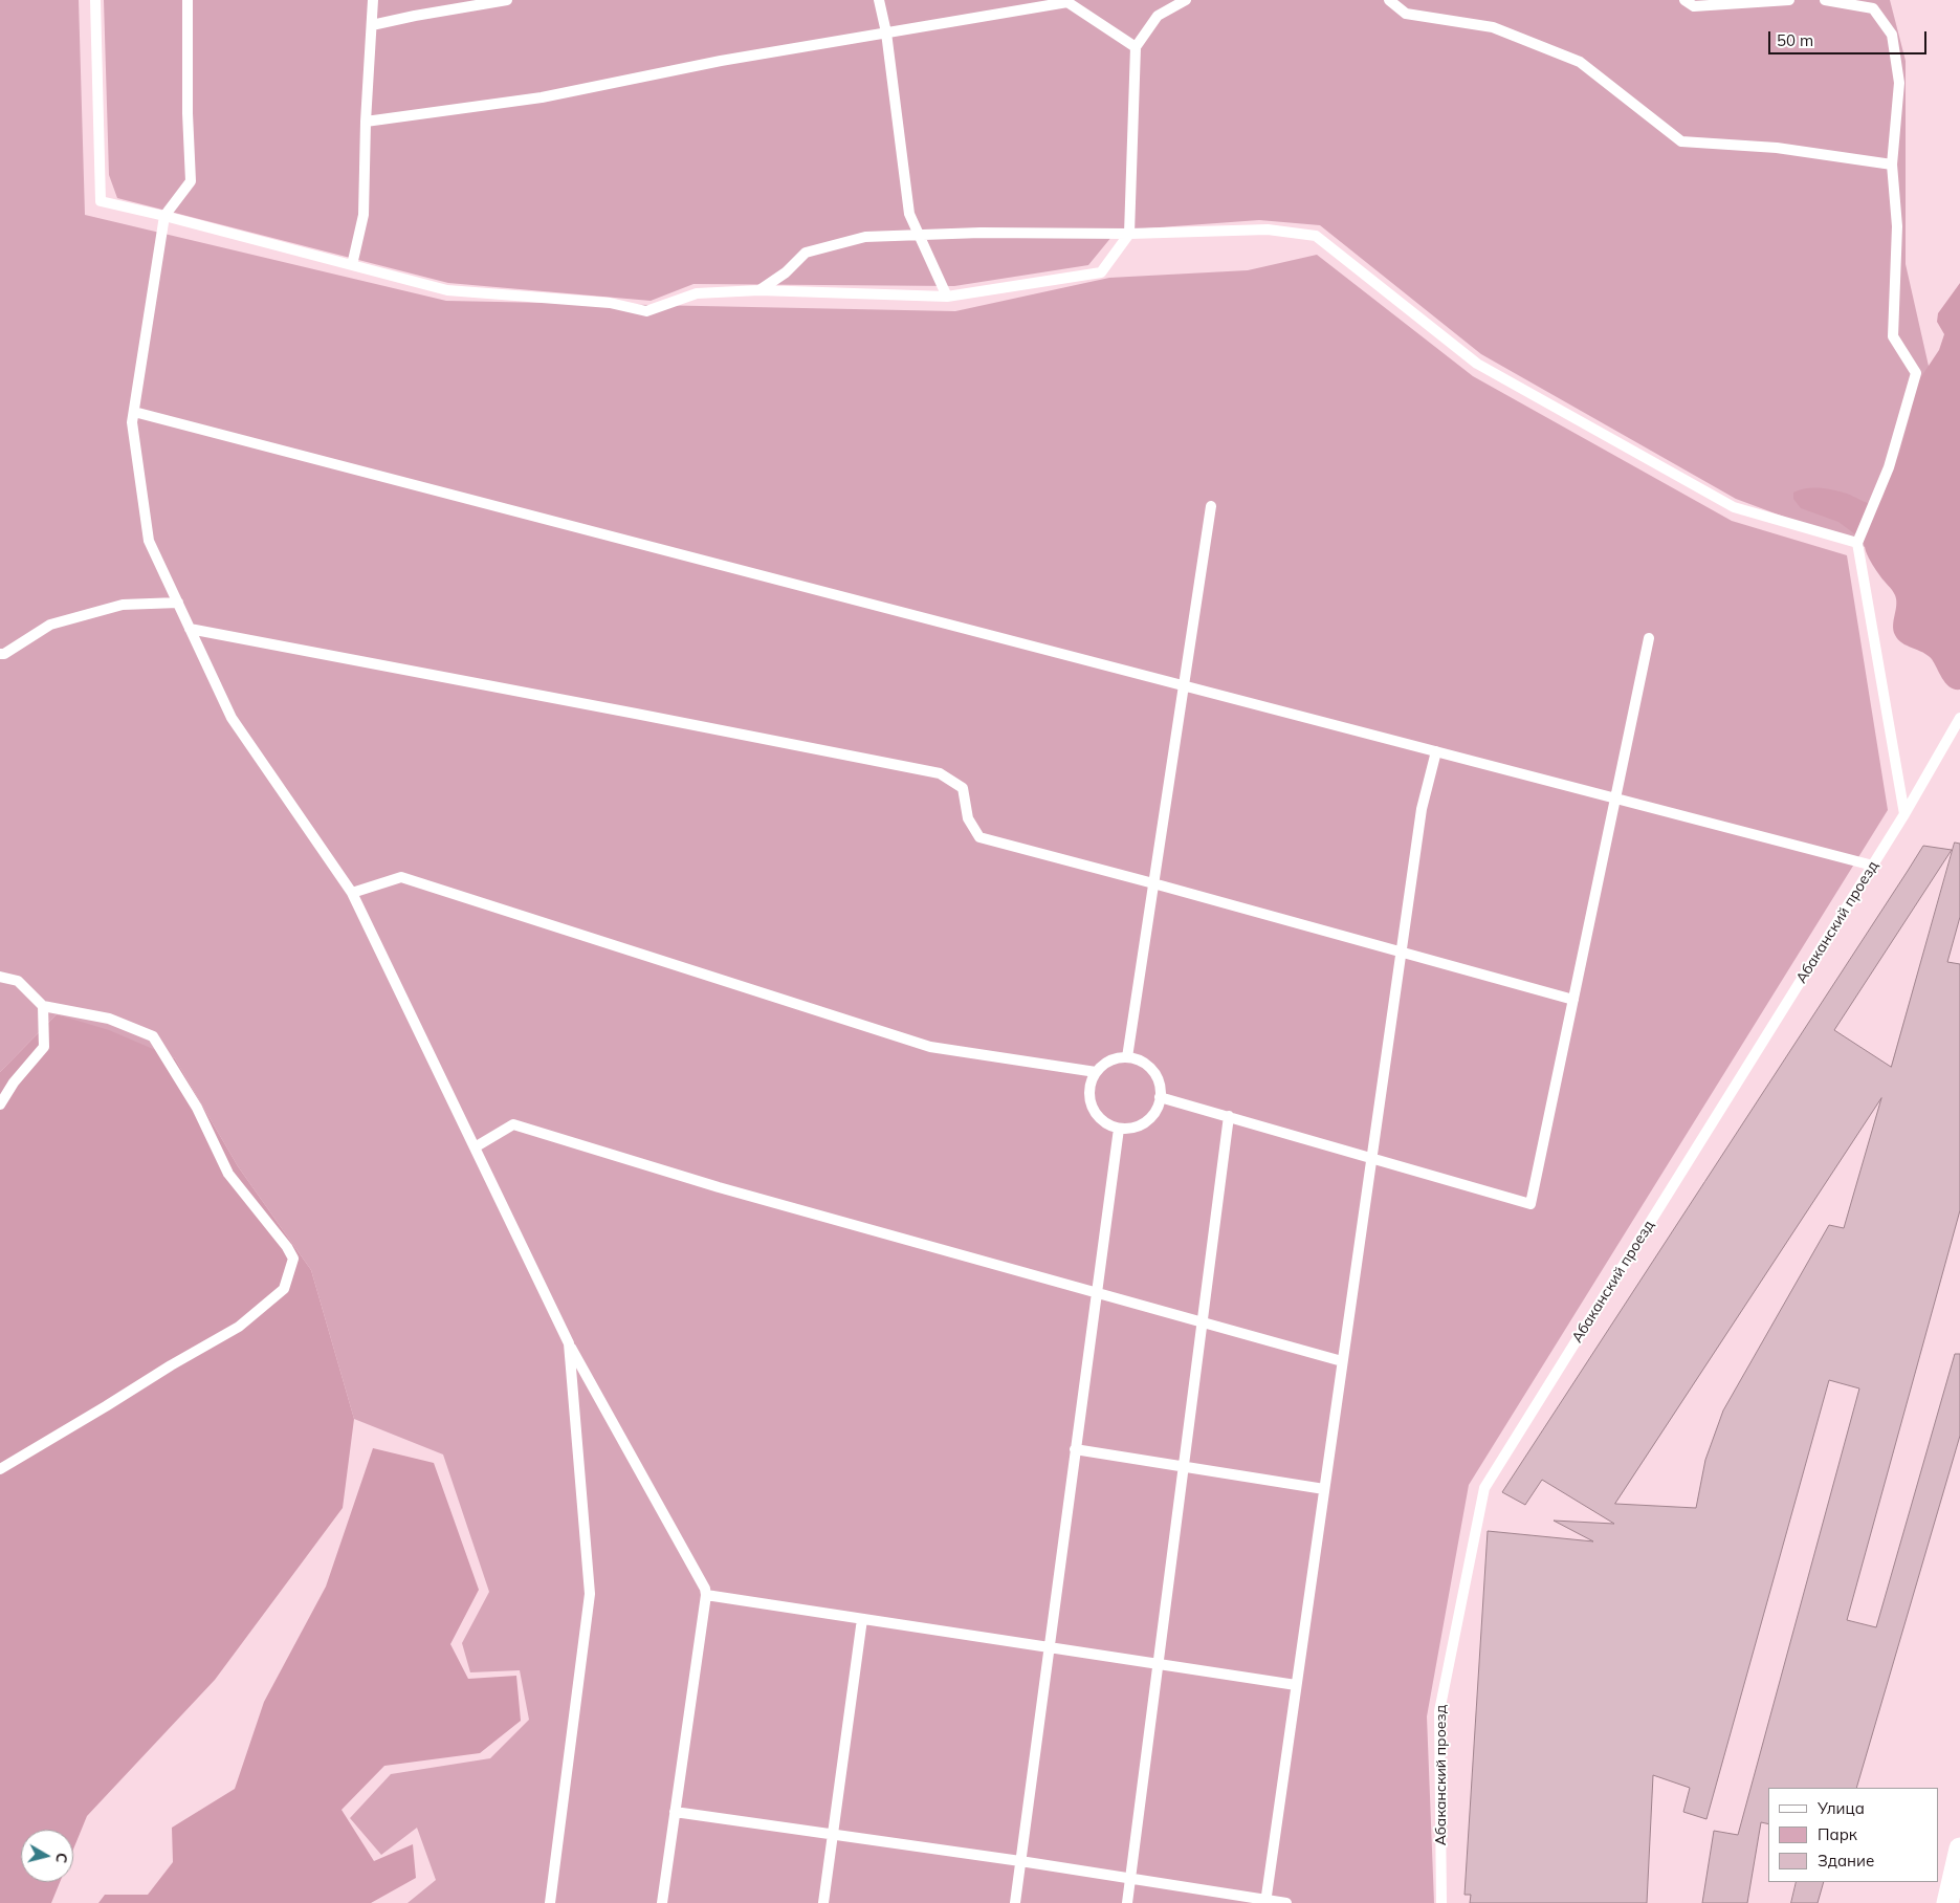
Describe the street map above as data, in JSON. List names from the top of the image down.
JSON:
{
  "streets": {
    "lane": ["Абаканский проезд"]
  },
  "legend": ["Улица", "Парк", "Здание"],
  "scale_bar": "50 m",
  "north": "right"
}
